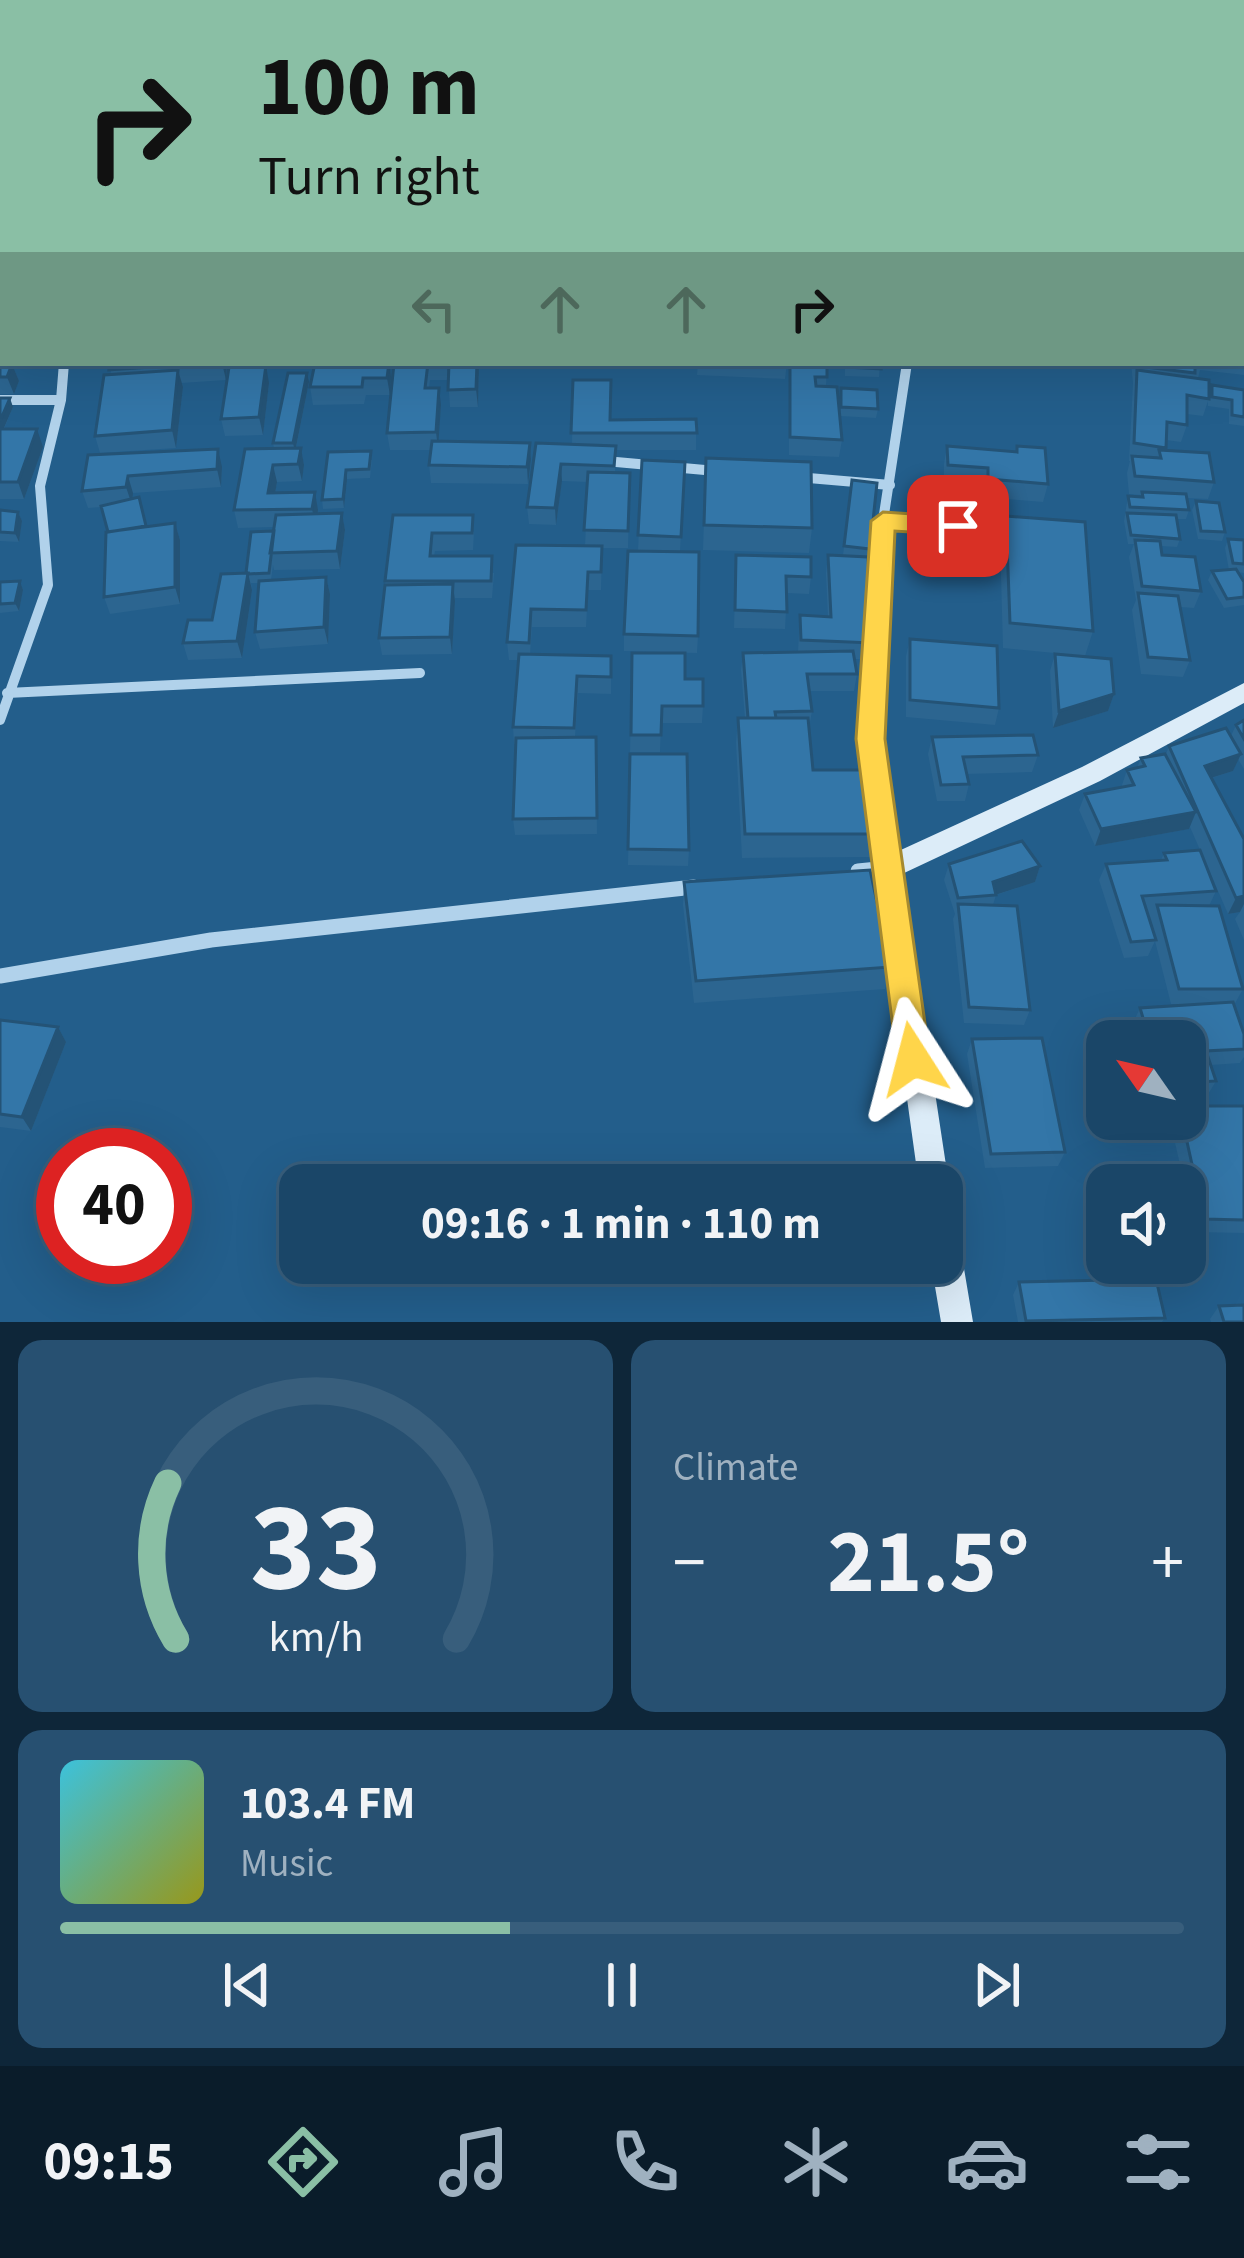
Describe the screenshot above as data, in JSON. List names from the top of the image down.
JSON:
{
  "north": "top left",
  "page": {
    "turn": ["100 m", "Turn right"],
    "limit": "40",
    "trip": "09:16 · 1 min · 110 m",
    "tile": "Climate",
    "heat": ["−", "21.5°", "+"],
    "song": ["103.4 FM", "Music"],
    "tabs": "09:15",
    "gauge": ["33", "km/h"]
  }
}
